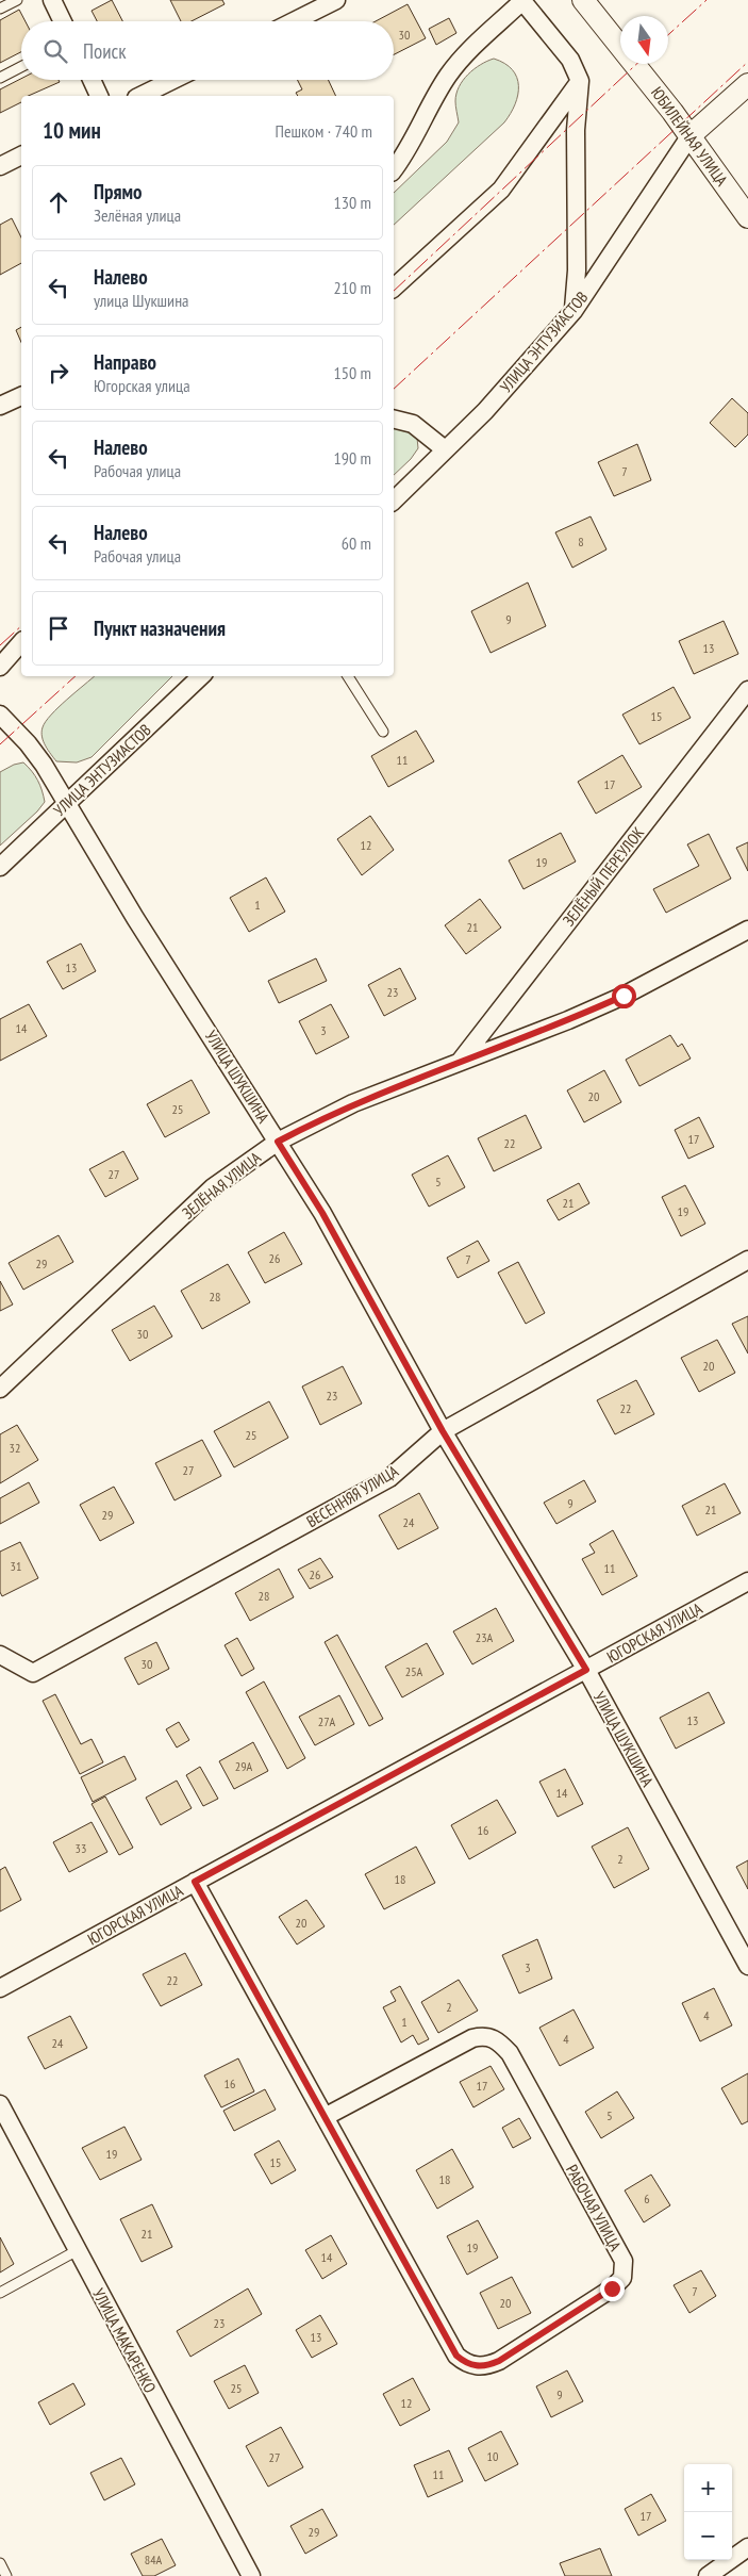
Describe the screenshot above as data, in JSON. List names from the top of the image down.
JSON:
{
  "streets": {
    "street": [
      "ЮБИЛЕЙНАЯ УЛИЦА",
      "УЛИЦА ЭНТУЗИАСТОВ",
      "ЗЕЛЁНЫЙ ПЕРЕУЛОК",
      "УЛИЦА ШУКШИНА",
      "ЗЕЛЁНАЯ УЛИЦА",
      "ВЕСЕННЯЯ УЛИЦА",
      "ЮГОРСКАЯ УЛИЦА",
      "РАБОЧАЯ УЛИЦА",
      "УЛИЦА МАКАРЕНКО"
    ]
  },
  "crossings": [
    ["ЮБИЛЕЙНАЯ УЛИЦА", "УЛИЦА ЭНТУЗИАСТОВ"],
    ["УЛИЦА ЭНТУЗИАСТОВ", "УЛИЦА ШУКШИНА"],
    ["ЗЕЛЁНЫЙ ПЕРЕУЛОК", "ЗЕЛЁНАЯ УЛИЦА"],
    ["УЛИЦА ШУКШИНА", "ЗЕЛЁНАЯ УЛИЦА"],
    ["УЛИЦА ШУКШИНА", "ВЕСЕННЯЯ УЛИЦА"],
    ["УЛИЦА ШУКШИНА", "ЮГОРСКАЯ УЛИЦА"],
    ["ЮГОРСКАЯ УЛИЦА", "РАБОЧАЯ УЛИЦА"]
  ],
  "house_numbers": [
    "30",
    "7",
    "8",
    "9",
    "13",
    "15",
    "11",
    "17",
    "12",
    "19",
    "1",
    "21",
    "13",
    "23",
    "14",
    "3",
    "20",
    "25",
    "17",
    "22",
    "27",
    "5",
    "21",
    "19",
    "26",
    "7",
    "29",
    "28",
    "30",
    "20",
    "23",
    "22",
    "25",
    "32",
    "27",
    "9",
    "21",
    "29",
    "24",
    "31",
    "11",
    "26",
    "28",
    "23А",
    "30",
    "25А",
    "13",
    "27А",
    "29А",
    "14",
    "16",
    "33",
    "2",
    "18",
    "20",
    "3",
    "22",
    "2",
    "4",
    "1",
    "4",
    "24",
    "16",
    "17",
    "5",
    "19",
    "15",
    "18",
    "6",
    "21",
    "19",
    "14",
    "7",
    "20",
    "23",
    "13",
    "25",
    "9",
    "12",
    "10",
    "27",
    "11",
    "17",
    "29",
    "84А"
  ],
  "north": "bottom",
  "page": {
    "search": "Поиск",
    "heading": ["10 мин", "Пешком · 740 m"],
    "list": [
      ["Прямо", "Зелёная улица", "130 m"],
      ["Налево", "улица Шукшина", "210 m"],
      ["Направо", "Югорская улица", "150 m"],
      ["Налево", "Рабочая улица", "190 m"],
      ["Налево", "Рабочая улица", "60 m"],
      "Пункт назначения"
    ],
    "map_buttons": ["+", "−"]
  }
}
